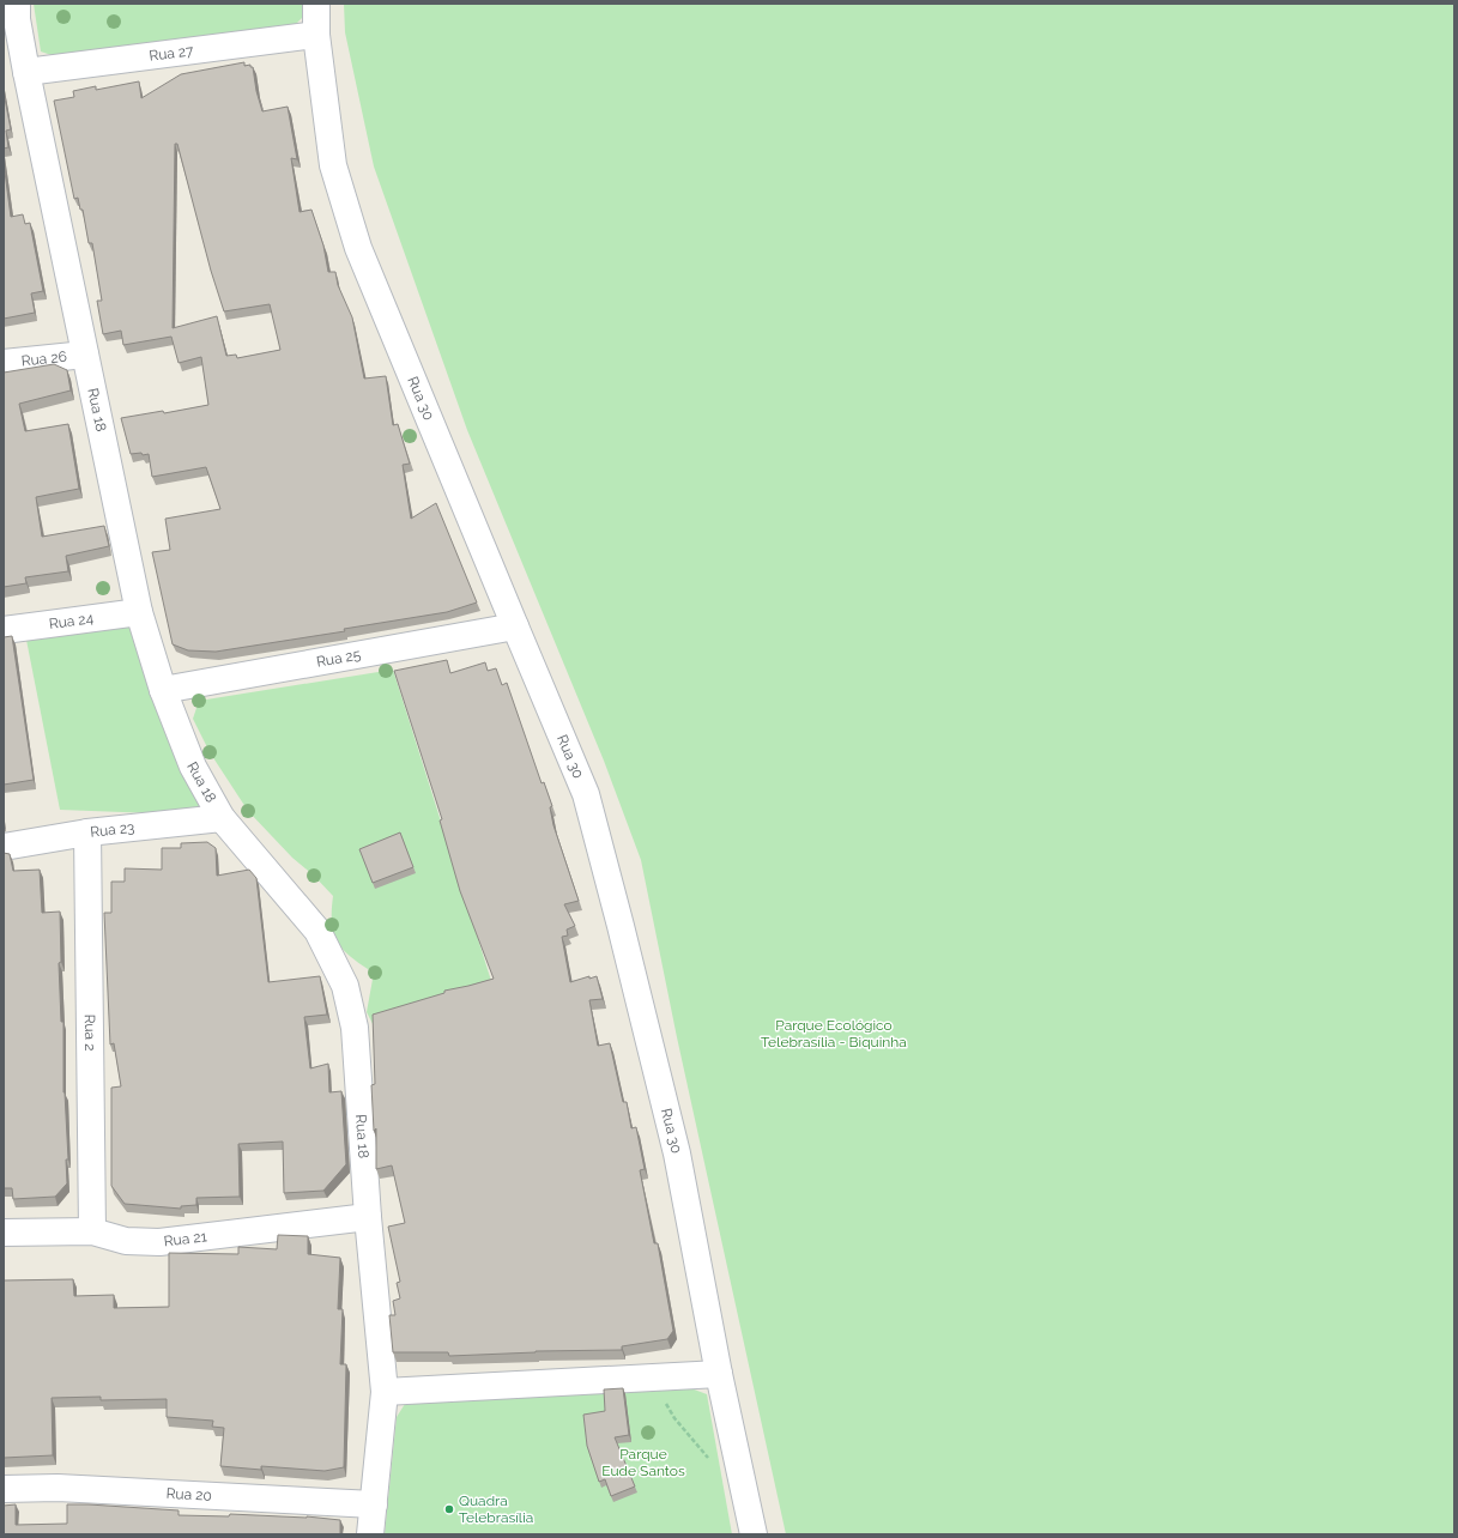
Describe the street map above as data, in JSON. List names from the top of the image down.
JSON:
{
  "streets": {
    "street": [
      "Rua 27",
      "Rua 26",
      "Rua 30",
      "Rua 18",
      "Rua 24",
      "Rua 25",
      "Rua 23",
      "Rua 2",
      "Rua 21",
      "Rua 20"
    ]
  },
  "crossings": [
    ["Rua 27", "Rua 30"],
    ["Rua 27", "Rua 18"],
    ["Rua 26", "Rua 18"],
    ["Rua 30", "Rua 25"],
    ["Rua 18", "Rua 24"],
    ["Rua 18", "Rua 25"],
    ["Rua 18", "Rua 23"],
    ["Rua 18", "Rua 21"],
    ["Rua 18", "Rua 20"],
    ["Rua 23", "Rua 2"],
    ["Rua 2", "Rua 21"]
  ],
  "parks": ["Parque Ecológico Telebrasília - Biquinha", "Parque Eude Santos"],
  "places": ["Quadra Telebrasília"]
}
